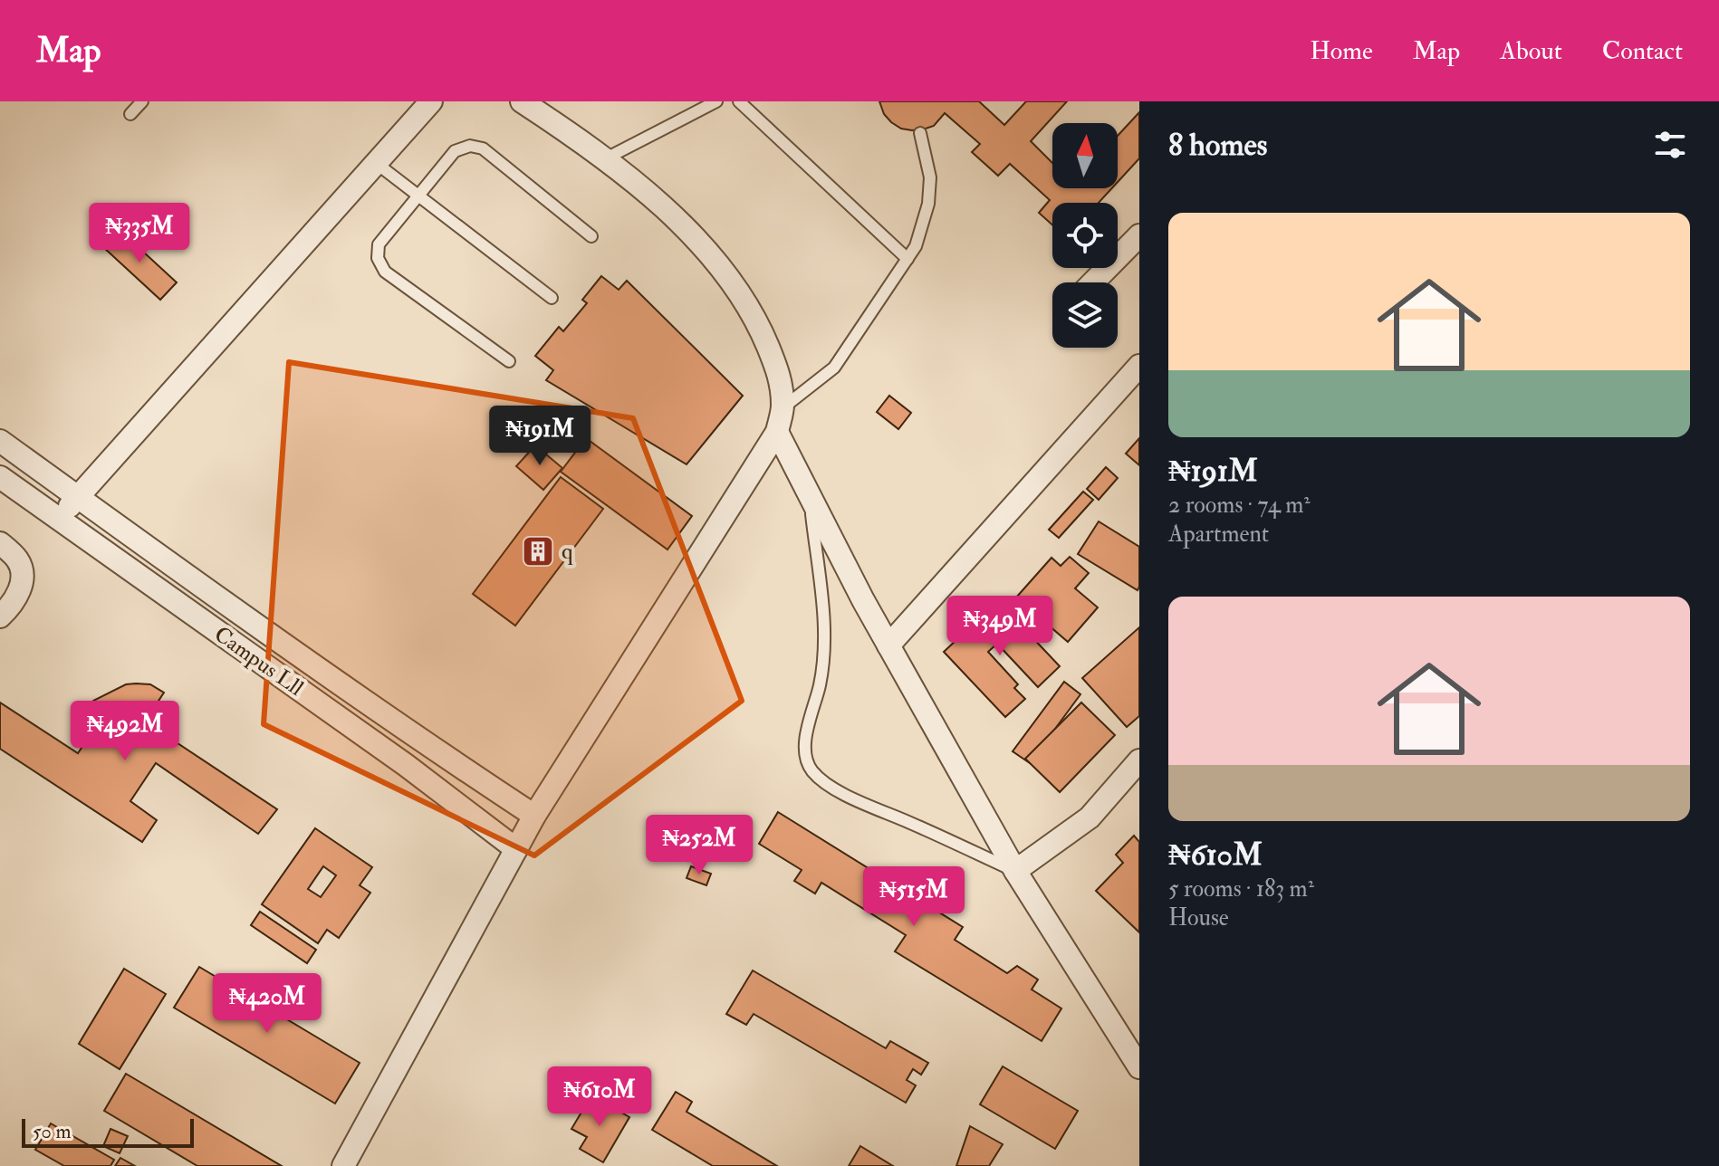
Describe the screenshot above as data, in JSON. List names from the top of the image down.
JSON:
{
  "streets": {
    "street": ["Campus Lll"]
  },
  "places": {
    "building": ["q"]
  },
  "scale_bar": "50 m",
  "north": "top",
  "page": {
    "header": "Map",
    "nav": [
      "Home",
      "Map",
      "About",
      "Contact"
    ],
    "heading": "8 homes",
    "list": [
      {
        "name": "₦191M",
        "note": "2 rooms · 74 m² · Apartment"
      },
      {
        "name": "₦610M",
        "note": "5 rooms · 183 m² · House"
      }
    ],
    "price": [
      "₦335M",
      "₦191M",
      "₦349M",
      "₦492M",
      "₦252M",
      "₦515M",
      "₦420M",
      "₦610M"
    ],
    "scale": "50 m"
  }
}
